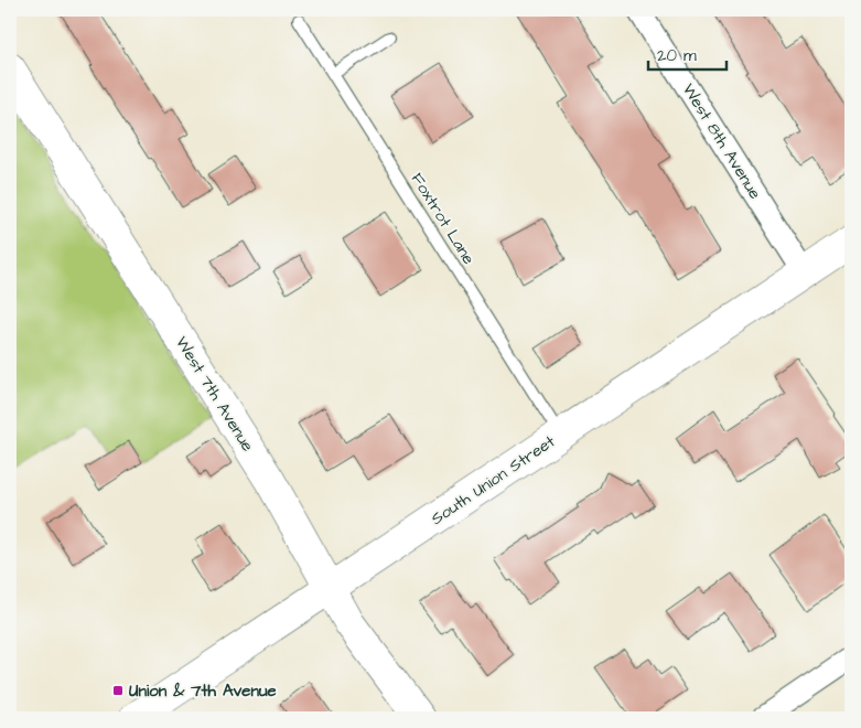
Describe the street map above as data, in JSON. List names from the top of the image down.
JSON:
{
  "streets": {
    "main road": ["West 7th Avenue", "South Union Street"],
    "street": ["West 8th Avenue"],
    "lane": ["Foxtrot Lane"]
  },
  "crossings": [
    ["West 8th Avenue", "South Union Street"],
    ["Foxtrot Lane", "South Union Street"],
    ["West 7th Avenue", "South Union Street"]
  ],
  "places": {
    "transit": ["Union & 7th Avenue"]
  },
  "scale_bar": "20 m"
}
